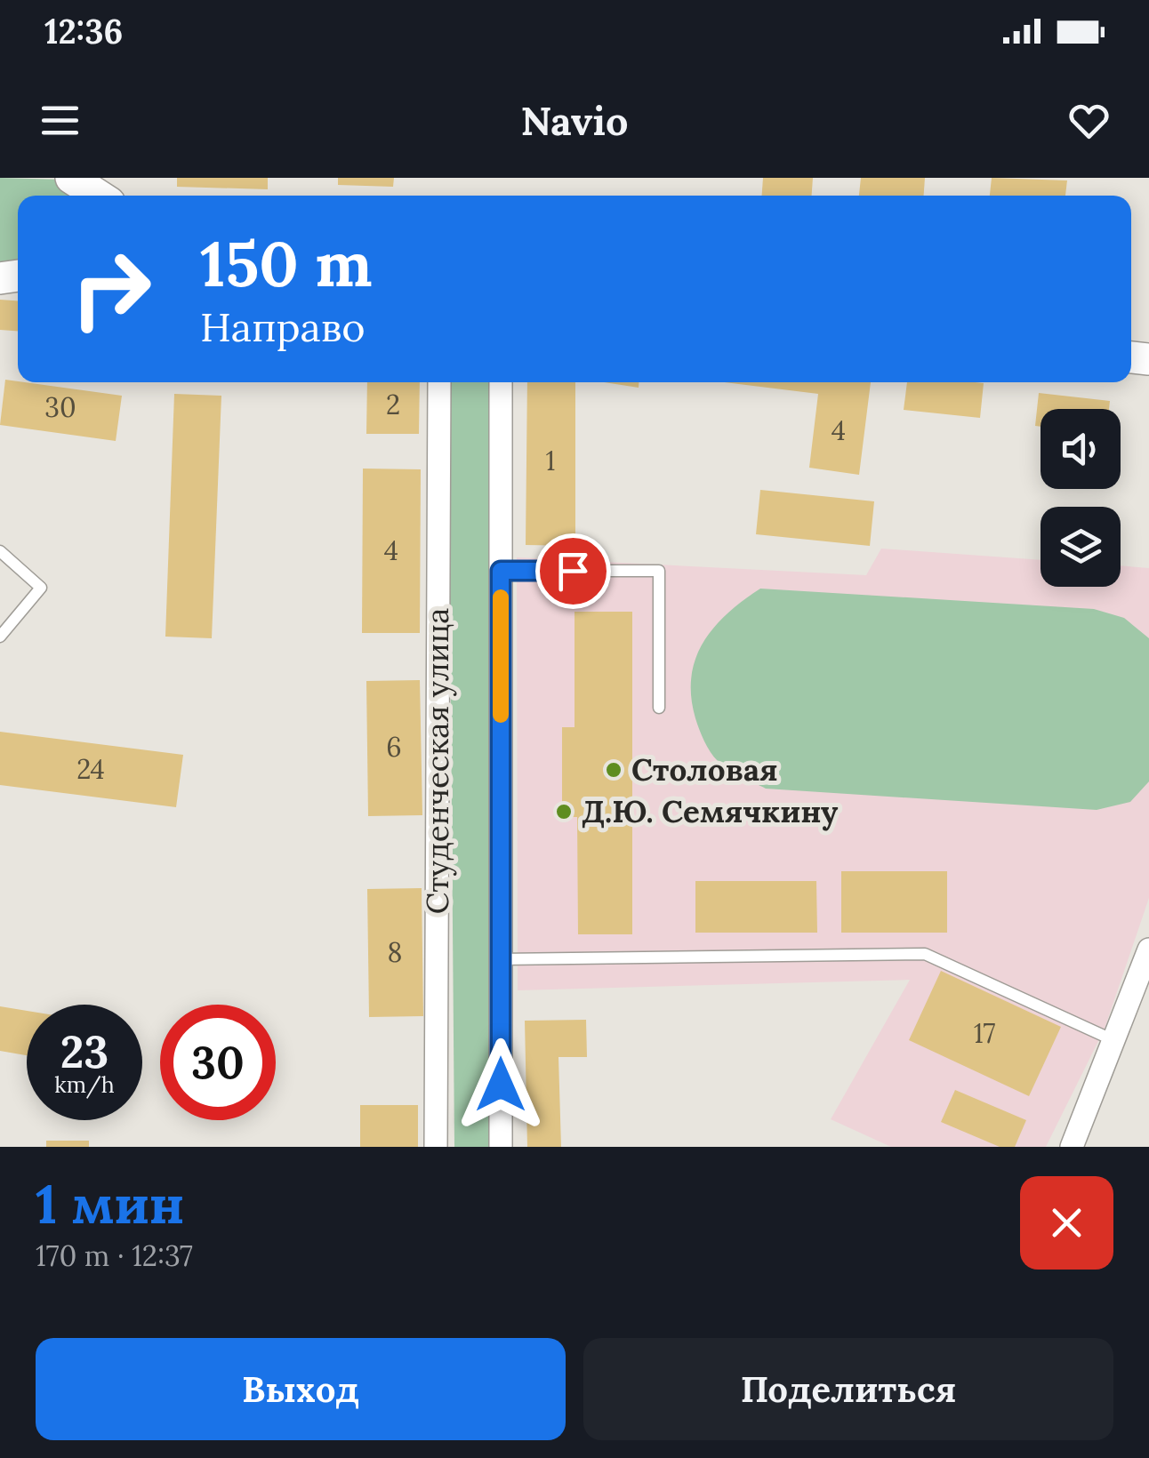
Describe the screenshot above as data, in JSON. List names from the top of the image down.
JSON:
{
  "streets": {
    "street": ["Студенческая улица"]
  },
  "places": ["Столовая", "Д.Ю. Семячкину"],
  "house_numbers": [
    "2",
    "30",
    "4",
    "1",
    "4",
    "6",
    "24",
    "8",
    "17"
  ],
  "page": {
    "status": "12:36",
    "header": "Navio",
    "turn": ["150 m", "Направо"],
    "speed": "23 km/h",
    "limit": "30",
    "heading": ["1 мин", "170 m · 12:37"],
    "buttons": ["Выход", "Поделиться"]
  }
}
